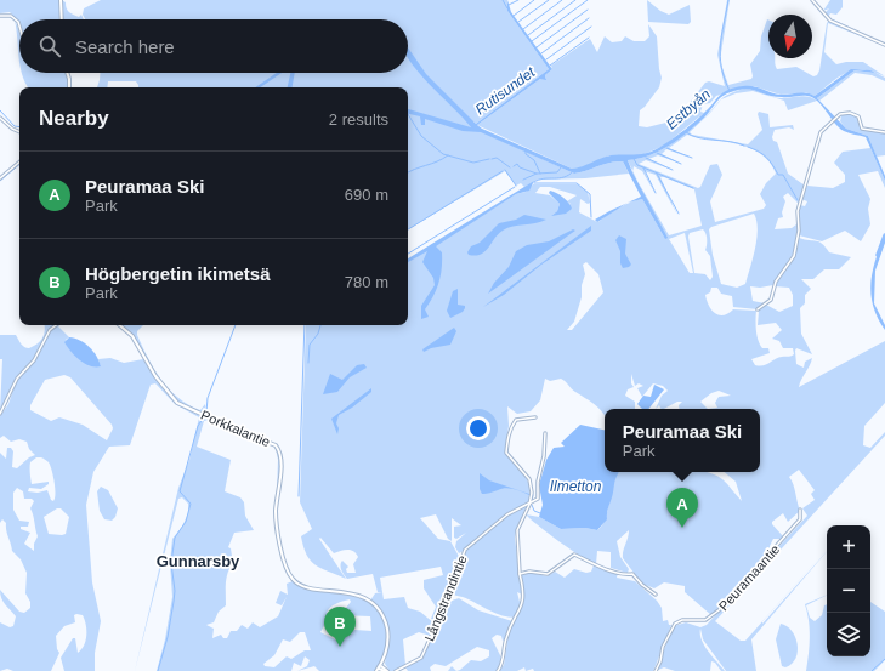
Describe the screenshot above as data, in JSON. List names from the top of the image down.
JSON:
{
  "streets": {
    "street": ["Porkkalantie", "Peuramaantie", "Långstrandintie"]
  },
  "districts": ["Gunnarsby"],
  "water": ["Rutisundet", "Estbyån", "Ilmetton"],
  "north": "bottom",
  "page": {
    "search": "Search here",
    "heading": ["Nearby", "2 results"],
    "list": [
      {
        "mark": "A",
        "name": "Peuramaa Ski",
        "note": "Park",
        "value": "690 m"
      },
      {
        "mark": "B",
        "name": "Högbergetin ikimetsä",
        "note": "Park",
        "value": "780 m"
      }
    ],
    "popup": ["Peuramaa Ski", "Park"],
    "pins": ["A", "B"],
    "map_buttons": ["+", "−"]
  }
}
